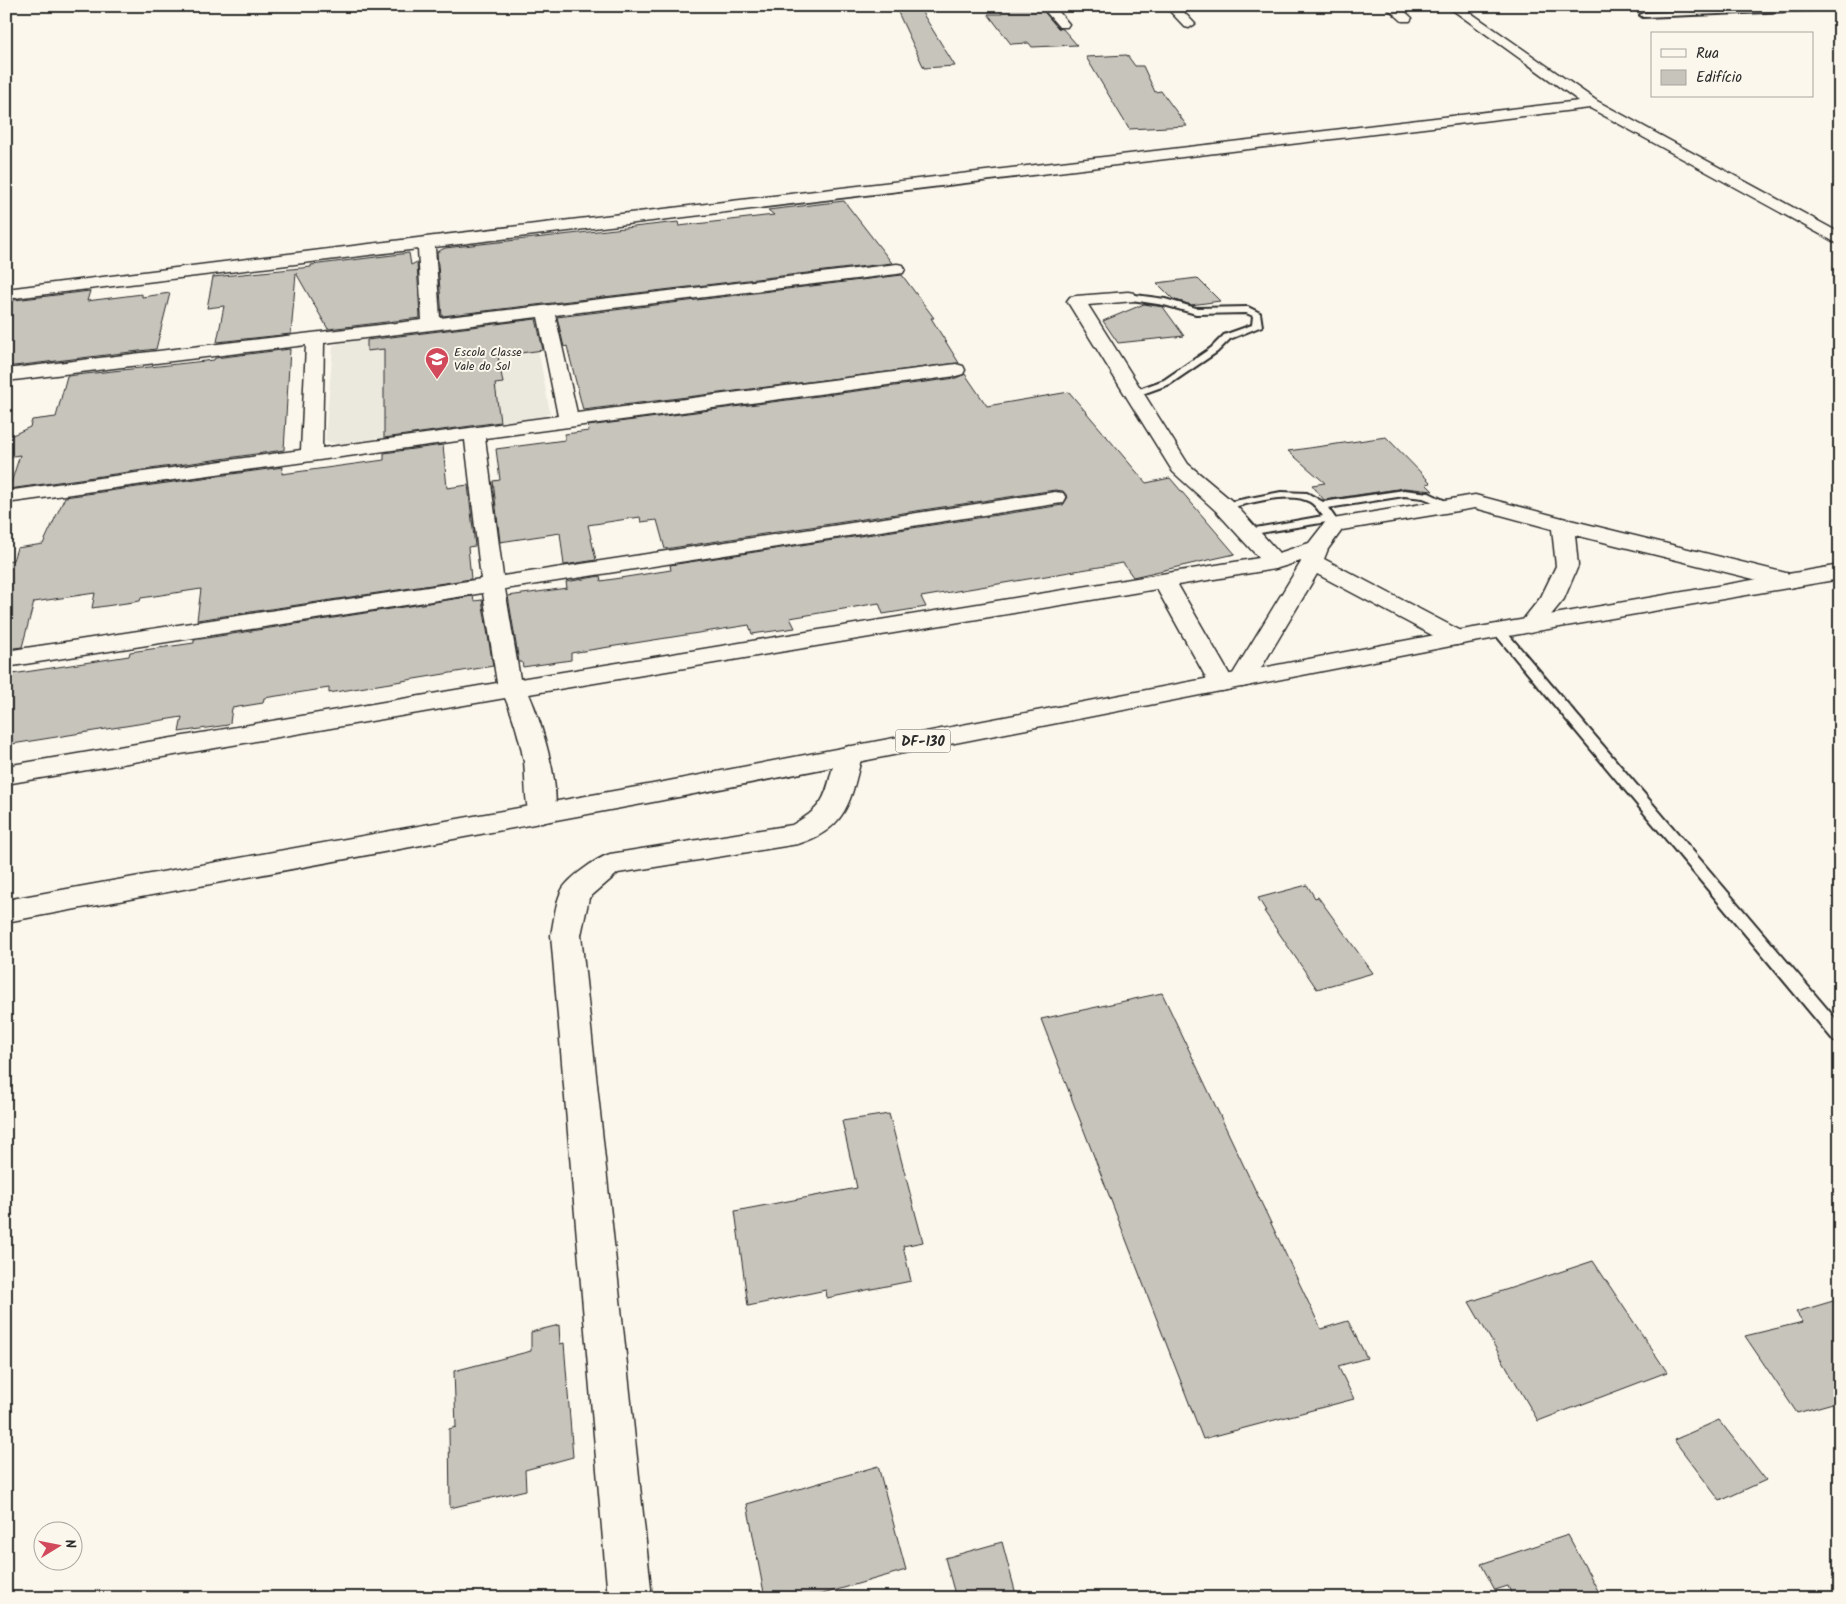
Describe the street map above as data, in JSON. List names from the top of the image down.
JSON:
{
  "streets": {
    "street": ["DF-130"]
  },
  "places": {
    "school or university": ["Escola Classe Vale do Sol"]
  },
  "legend": ["Rua", "Edifício"],
  "north": "right"
}
